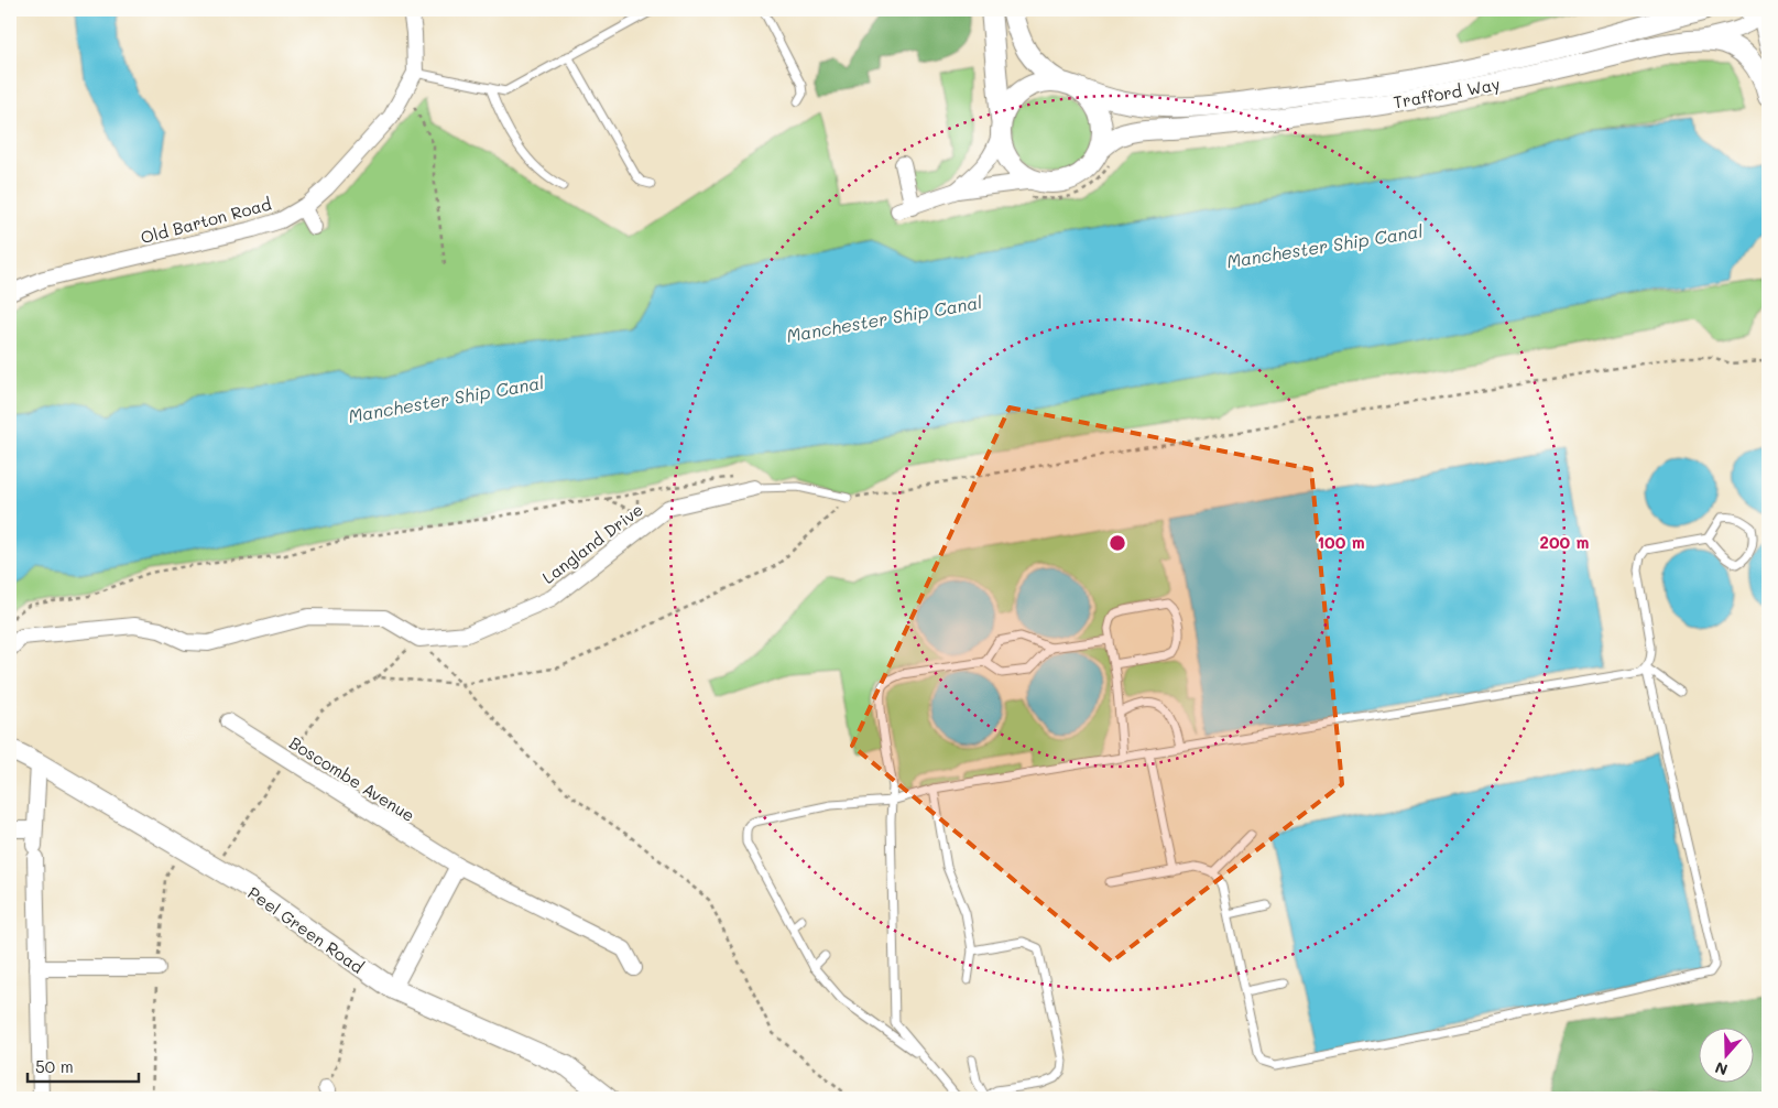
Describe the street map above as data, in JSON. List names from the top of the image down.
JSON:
{
  "streets": {
    "street": [
      "Trafford Way",
      "Old Barton Road",
      "Langland Drive",
      "Boscombe Avenue",
      "Peel Green Road"
    ]
  },
  "water": ["Manchester Ship Canal"],
  "scale_bar": "50 m",
  "north": "bottom",
  "rings": ["100 m", "200 m"]
}
